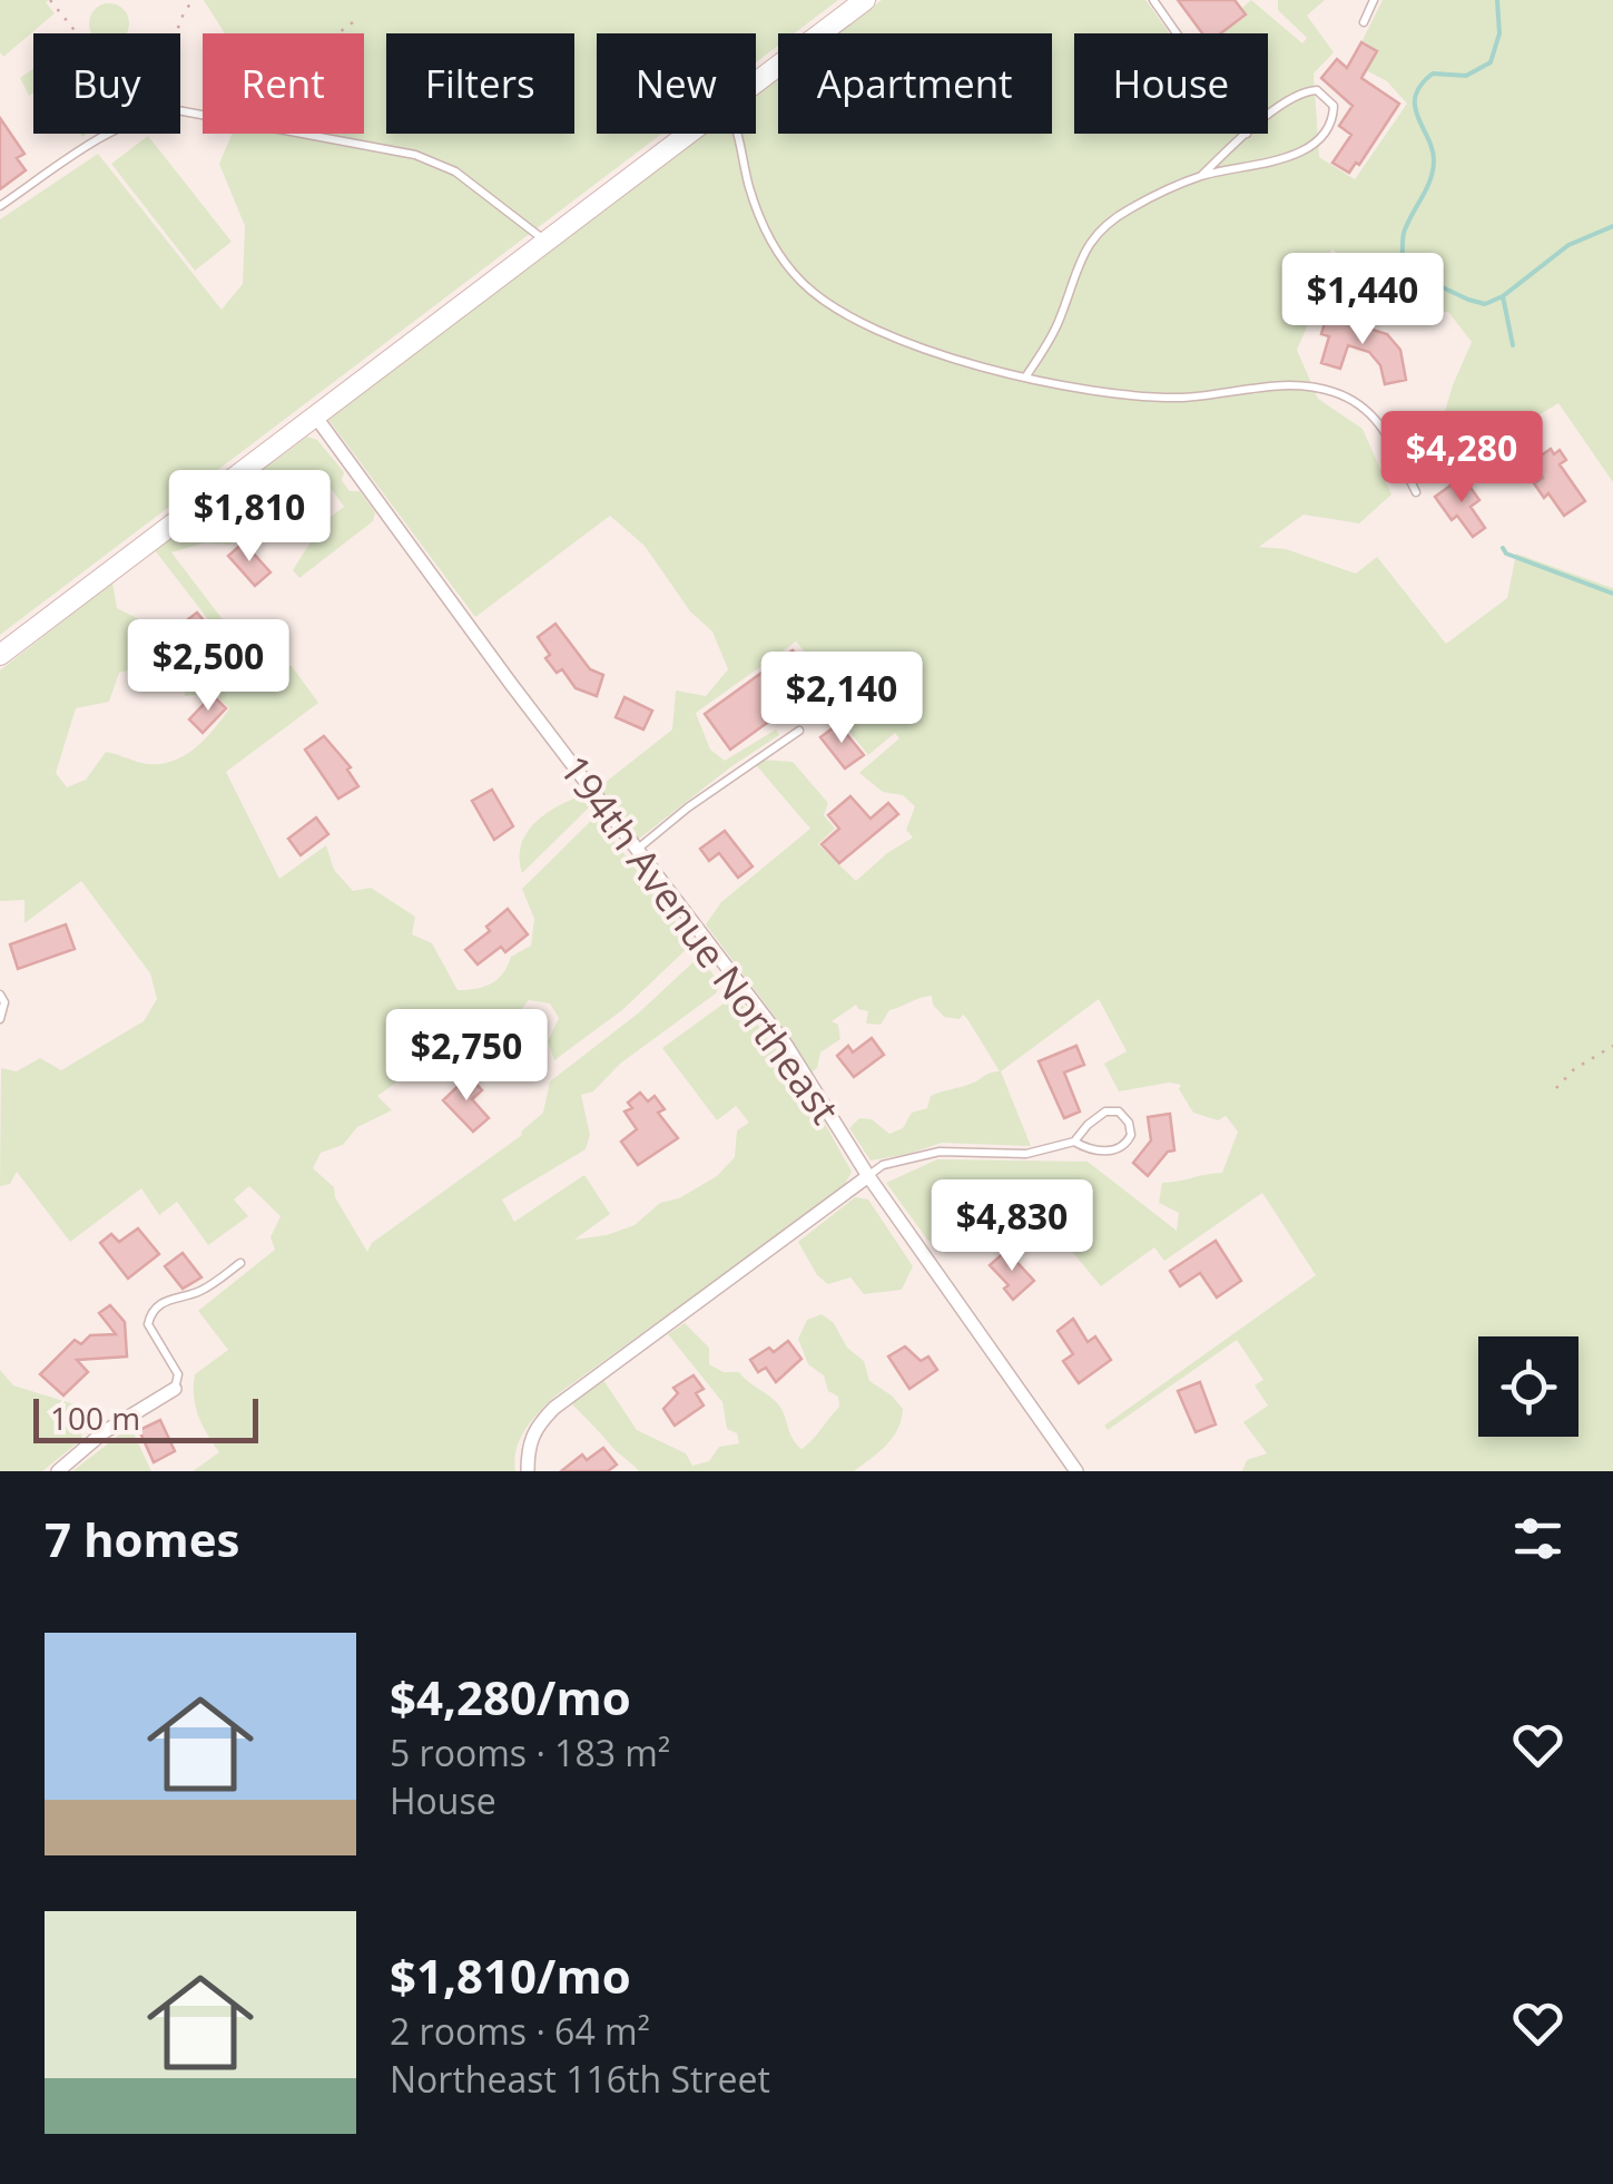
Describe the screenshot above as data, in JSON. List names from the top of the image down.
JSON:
{
  "streets": {
    "street": ["194th Avenue Northeast"]
  },
  "scale_bar": "100 m",
  "page": {
    "chip": [
      "Buy",
      "Rent",
      "Filters",
      "New",
      "Apartment",
      "House"
    ],
    "price": [
      "$1,440",
      "$4,280",
      "$1,810",
      "$2,500",
      "$2,140",
      "$2,750",
      "$4,830"
    ],
    "scale": "100 m",
    "heading": "7 homes",
    "list": [
      {
        "name": "$4,280/mo",
        "note": "5 rooms · 183 m² · House"
      },
      {
        "name": "$1,810/mo",
        "note": "2 rooms · 64 m² · Northeast 116th Street"
      }
    ]
  }
}
